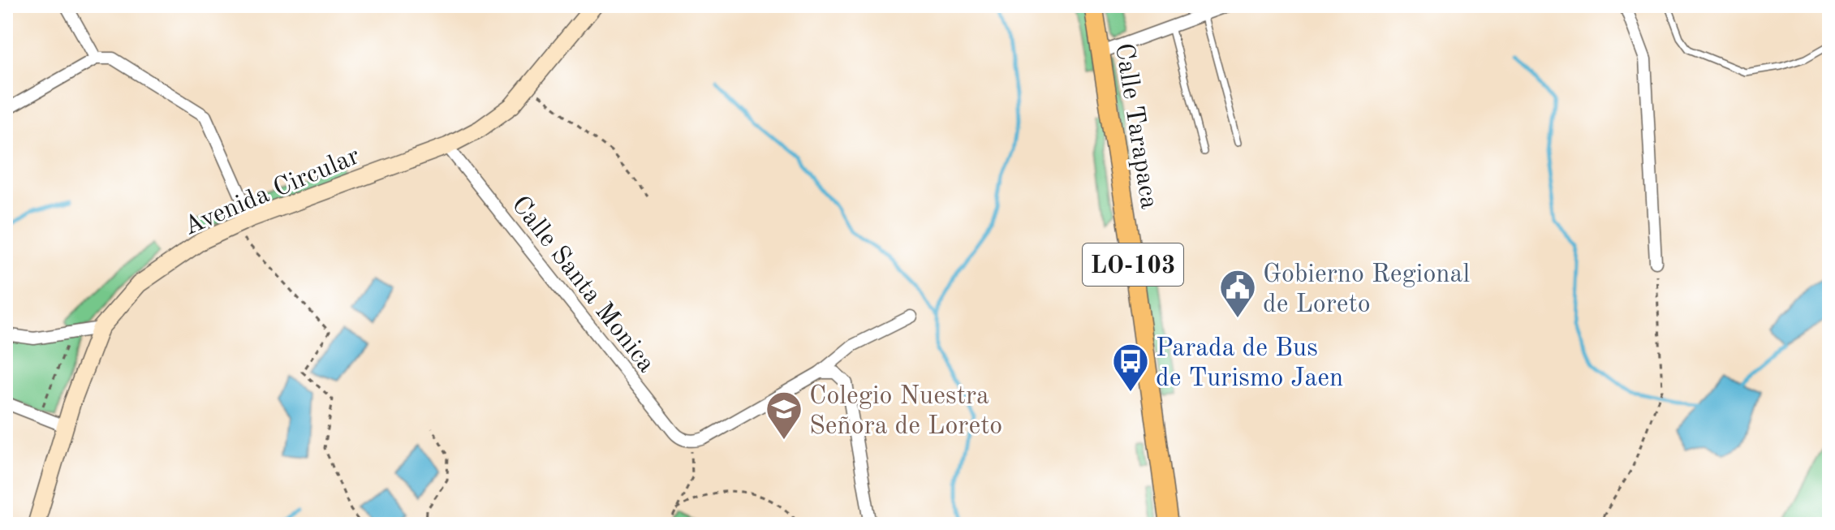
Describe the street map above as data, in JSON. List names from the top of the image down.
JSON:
{
  "streets": {
    "main road": ["Calle Tarapaca", "LO-103"],
    "street": ["Avenida Circular", "Calle Santa Monica"]
  },
  "crossings": [
    ["Avenida Circular", "Calle Santa Monica"]
  ],
  "places": {
    "public building": ["Gobierno Regional de Loreto"],
    "bus stop": ["Parada de Bus de Turismo Jaen"],
    "school or university": ["Colegio Nuestra Señora de Loreto"]
  }
}
